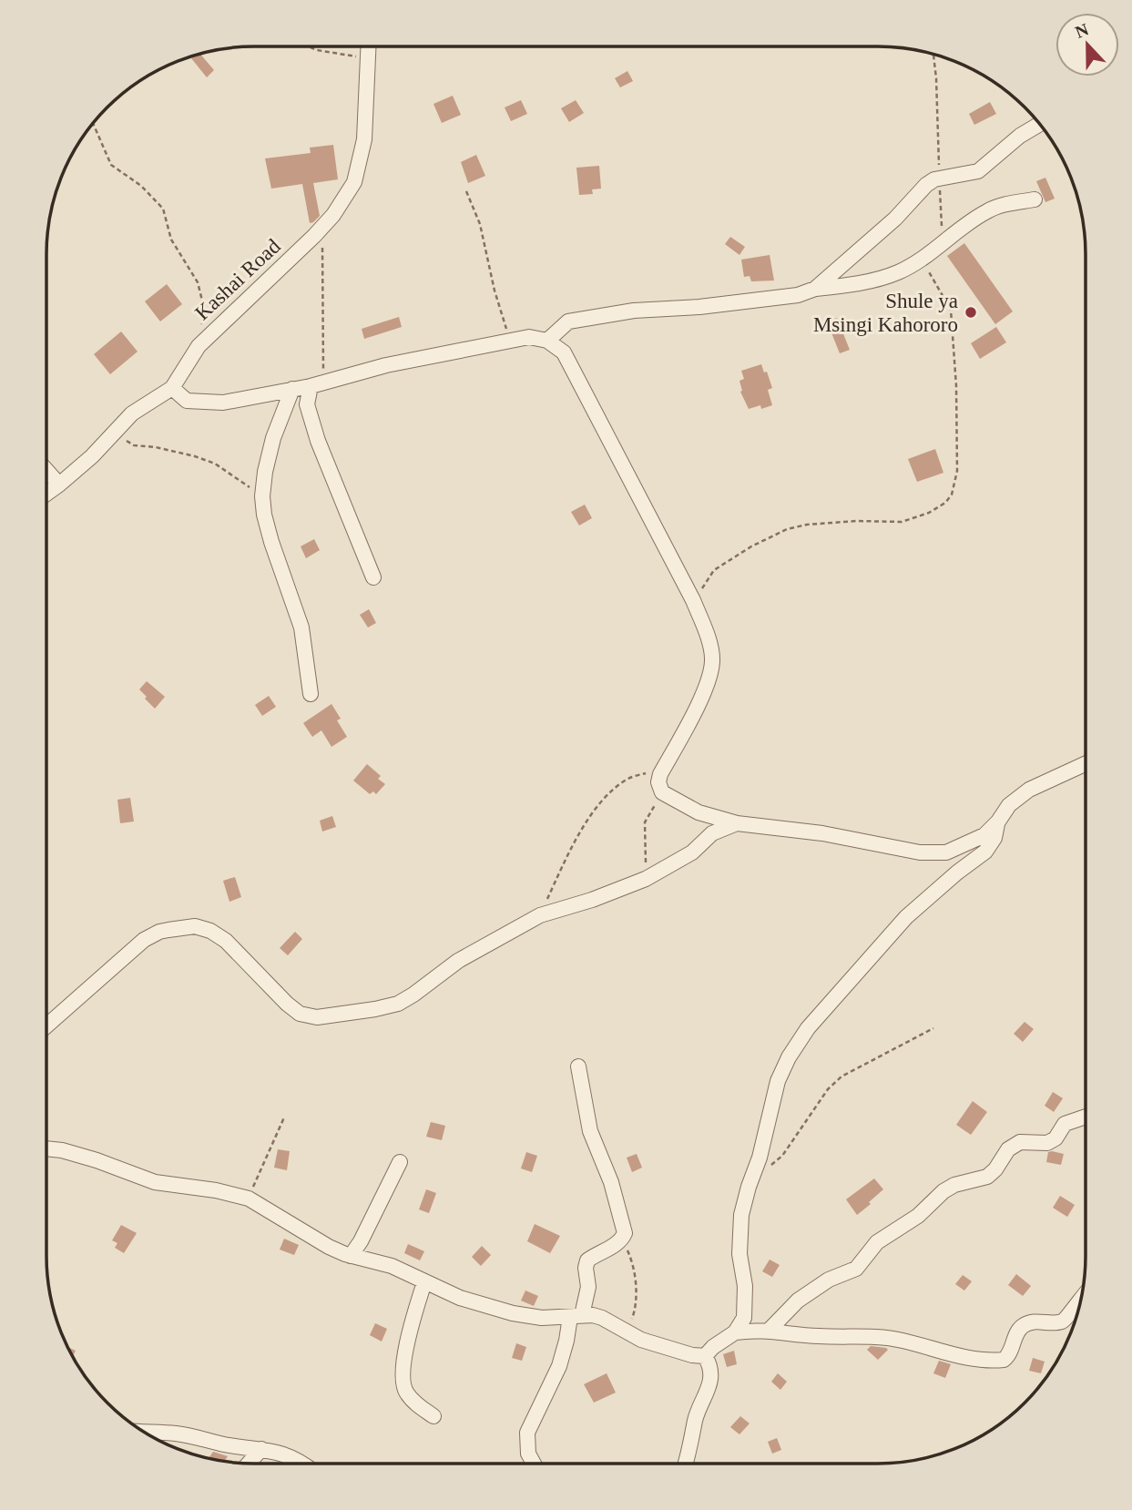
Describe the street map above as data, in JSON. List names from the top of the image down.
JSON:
{
  "streets": {
    "street": ["Kashai Road"]
  },
  "places": ["Shule ya Msingi Kahororo"],
  "north": "top"
}
